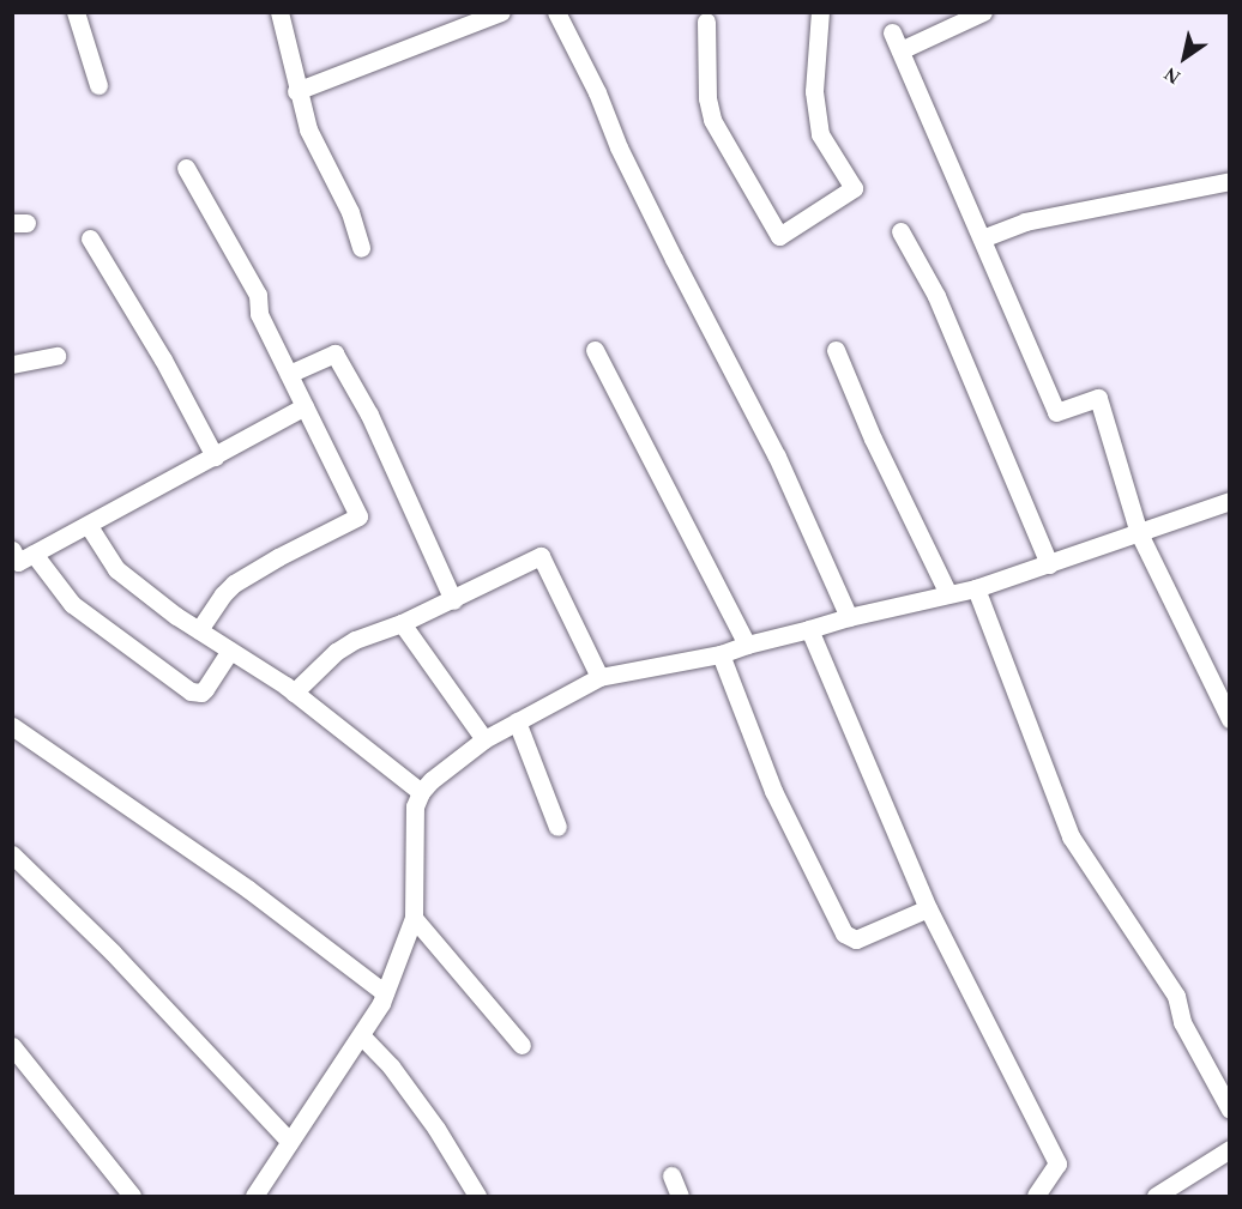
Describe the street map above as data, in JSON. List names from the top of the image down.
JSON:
{
  "north": "bottom left"
}
